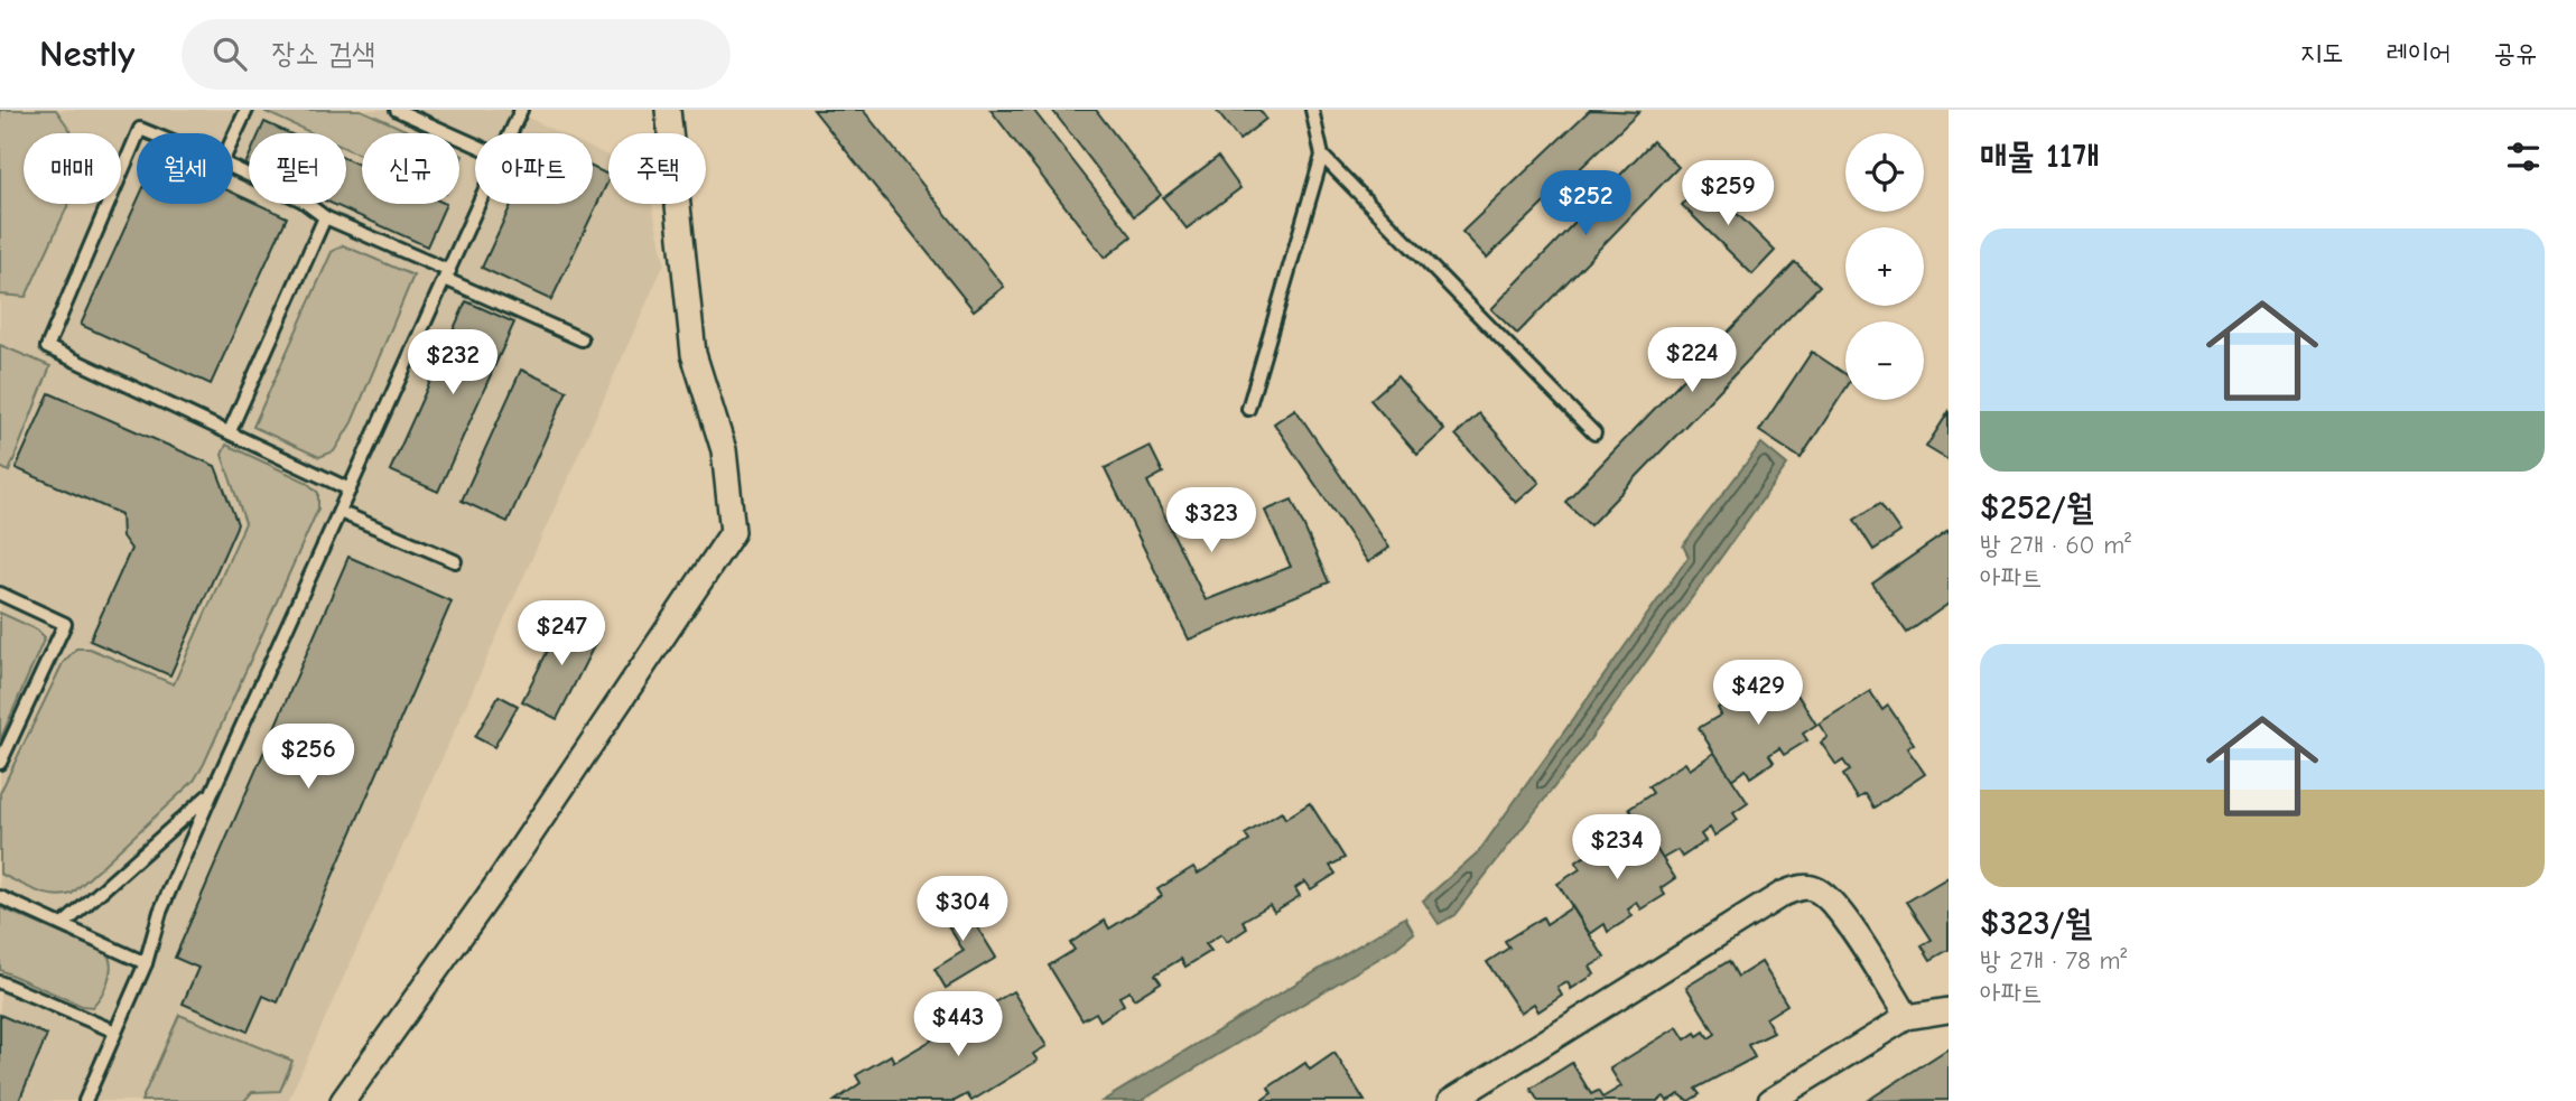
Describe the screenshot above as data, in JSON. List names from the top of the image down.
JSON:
{
  "page": {
    "header": "Nestly",
    "search": "장소 검색",
    "nav": ["지도", "레이어", "공유"],
    "heading": "매물 11개",
    "map_buttons": ["+", "−"],
    "chip": [
      "매매",
      "월세",
      "필터",
      "신규",
      "아파트",
      "주택"
    ],
    "price": [
      "$259",
      "$252",
      "$224",
      "$232",
      "$323",
      "$247",
      "$429",
      "$256",
      "$234",
      "$304",
      "$443"
    ],
    "list": [
      {
        "name": "$252/월",
        "note": "방 2개 · 60 m² · 아파트"
      },
      {
        "name": "$323/월",
        "note": "방 2개 · 78 m² · 아파트"
      }
    ]
  }
}
